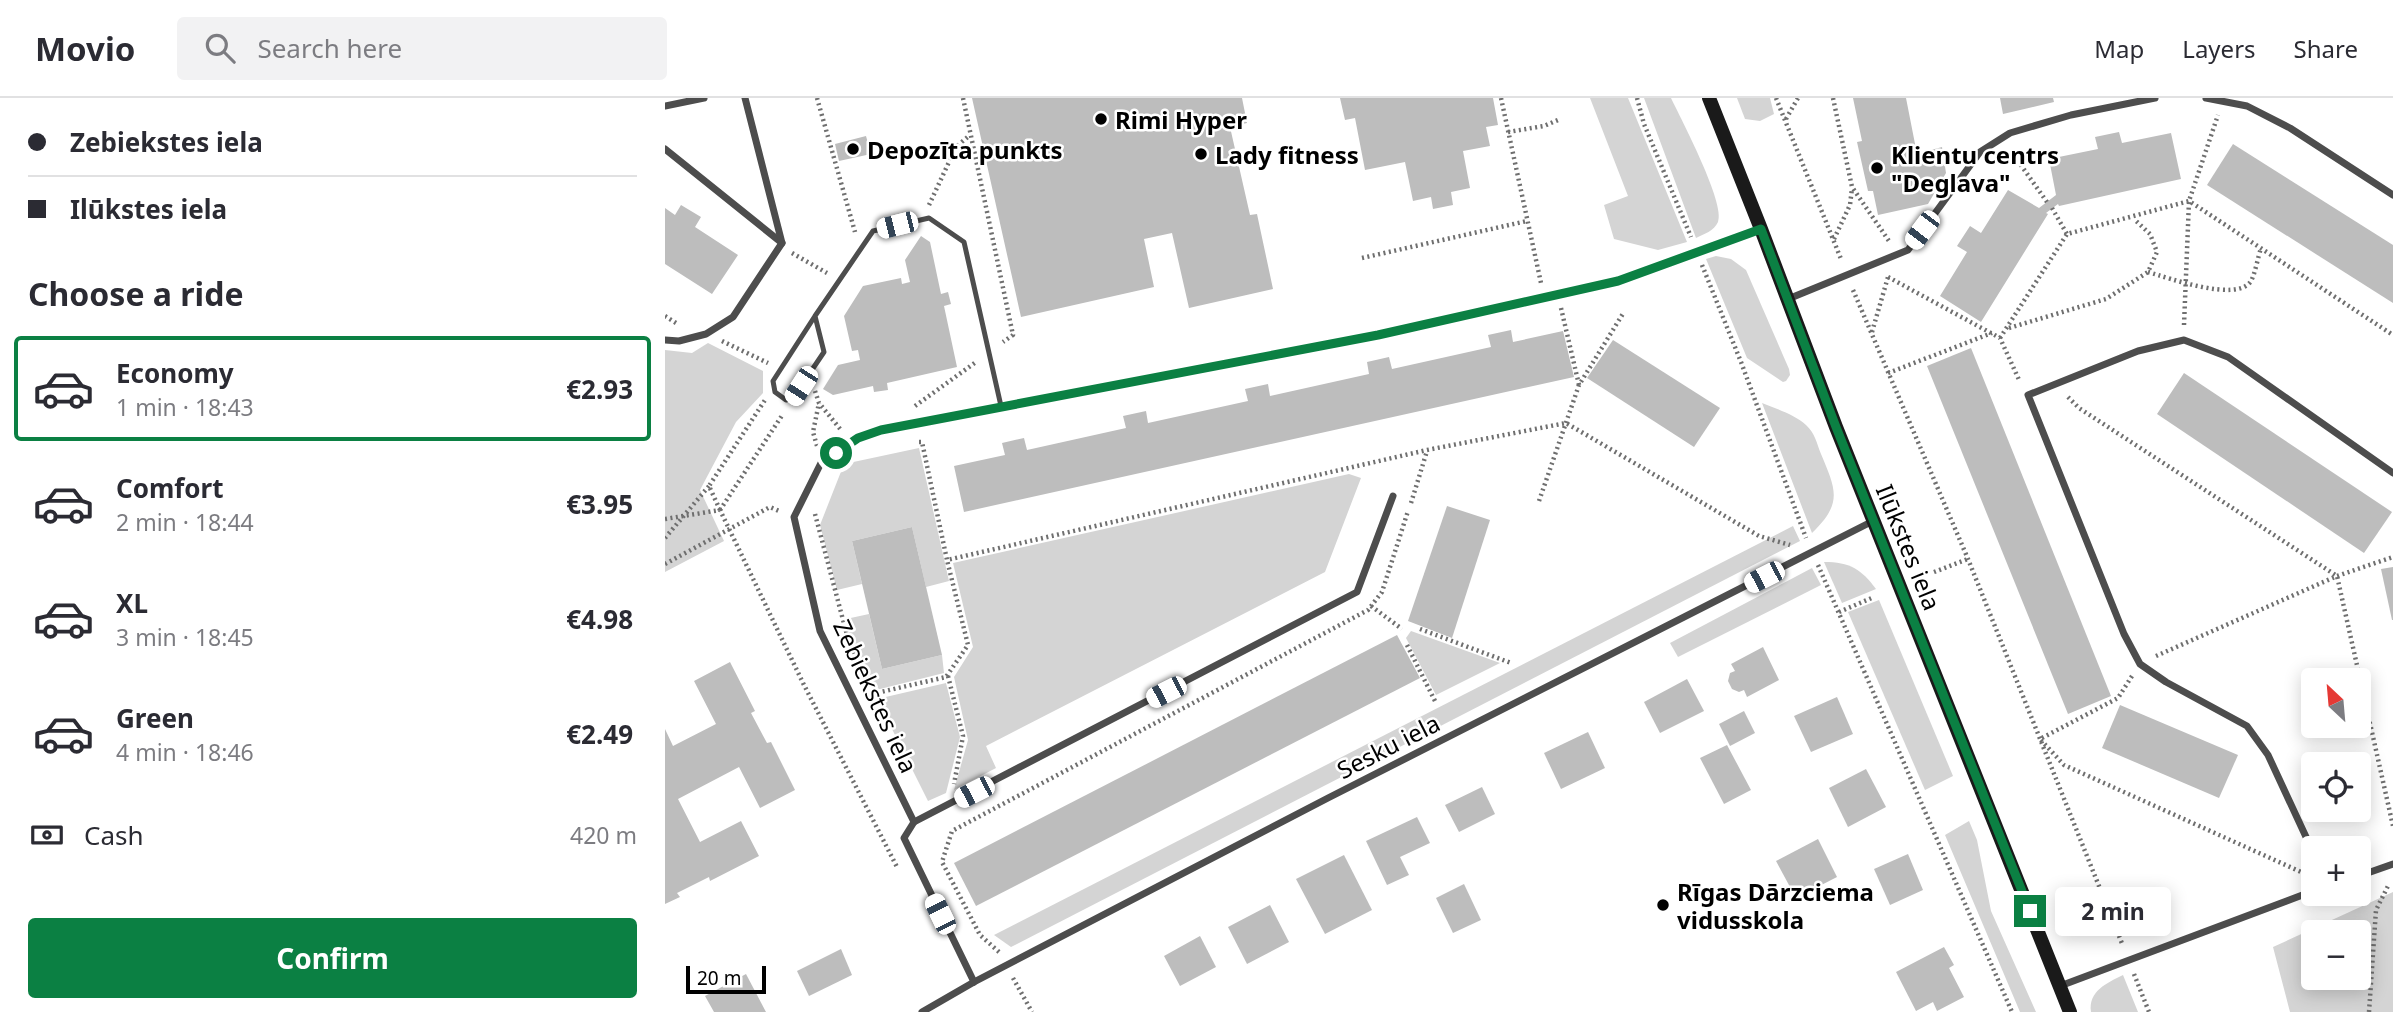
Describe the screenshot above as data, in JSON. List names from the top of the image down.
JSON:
{
  "streets": {
    "street": ["Ilūkstes iela", "Zebiekstes iela", "Sesku iela"]
  },
  "crossings": [
    ["Ilūkstes iela", "Sesku iela"]
  ],
  "places": [
    "Rimi Hyper",
    "Depozīta punkts",
    "Lady fitness",
    "Klientu centrs \"Deglava\"",
    "Rīgas Dārzciema vidusskola"
  ],
  "scale_bar": "20 m",
  "north": "top left",
  "page": {
    "header": "Movio",
    "search": "Search here",
    "nav": ["Map", "Layers", "Share"],
    "banner": ["Zebiekstes iela", "Ilūkstes iela"],
    "heading": "Choose a ride",
    "list": [
      {
        "name": "Economy",
        "note": "1 min · 18:43",
        "value": "€2.93"
      },
      {
        "name": "Comfort",
        "note": "2 min · 18:44",
        "value": "€3.95"
      },
      {
        "name": "XL",
        "note": "3 min · 18:45",
        "value": "€4.98"
      },
      {
        "name": "Green",
        "note": "4 min · 18:46",
        "value": "€2.49"
      }
    ],
    "map_buttons": ["+", "−"],
    "pay": ["Cash", "420 m"],
    "bubble": "2 min",
    "buttons": "Confirm",
    "scale": "20 m"
  }
}
